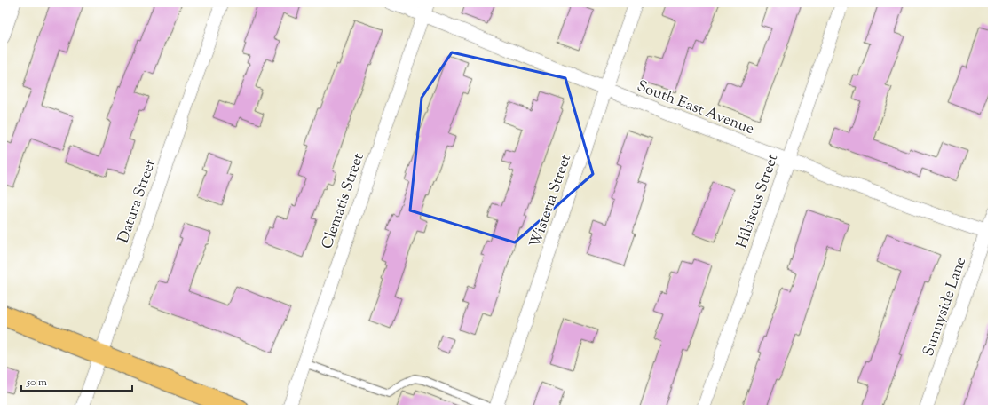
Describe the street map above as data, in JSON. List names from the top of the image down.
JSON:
{
  "streets": {
    "street": [
      "South East Avenue",
      "Datura Street",
      "Clematis Street",
      "Wisteria Street",
      "Hibiscus Street",
      "Sunnyside Lane"
    ]
  },
  "crossings": [
    ["South East Avenue", "Clematis Street"],
    ["South East Avenue", "Wisteria Street"],
    ["South East Avenue", "Hibiscus Street"],
    ["South East Avenue", "Sunnyside Lane"]
  ],
  "scale_bar": "50 m"
}
